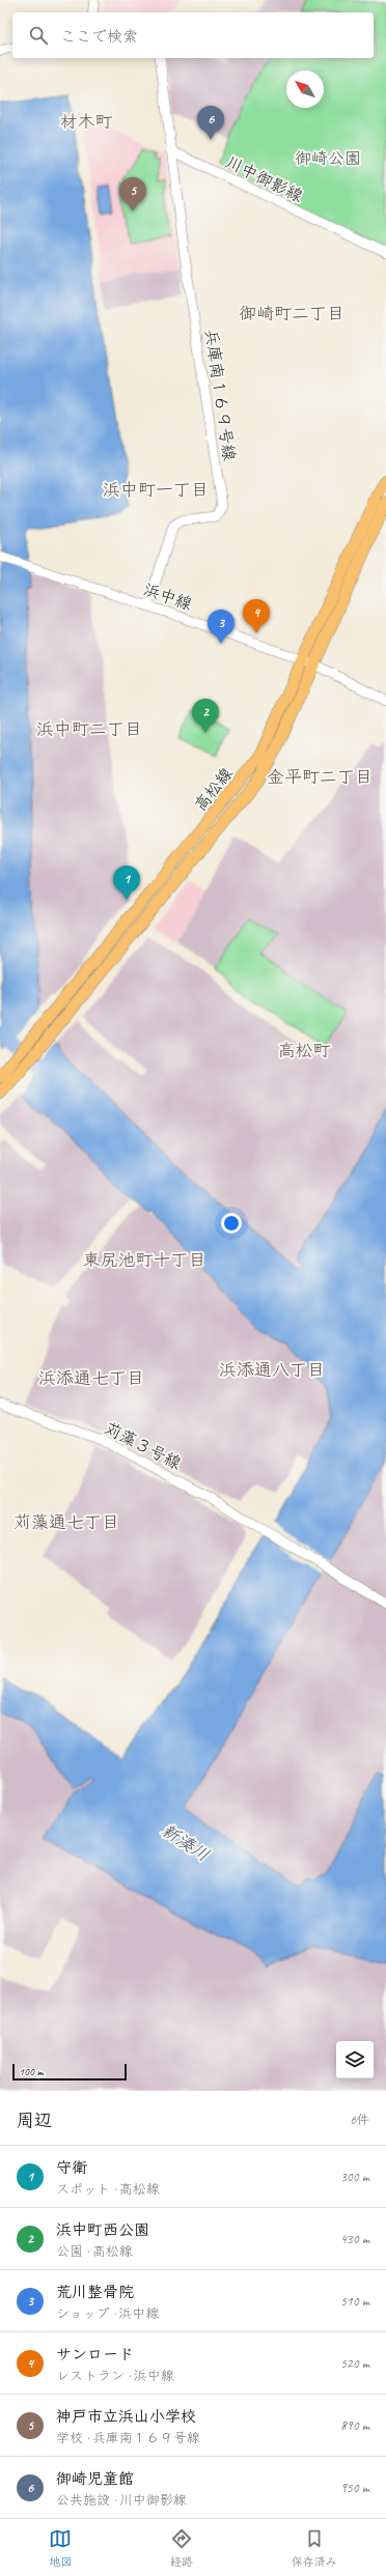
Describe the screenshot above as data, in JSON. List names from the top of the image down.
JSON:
{
  "streets": {
    "main road": ["高松線"],
    "street": [
      "川中御影線",
      "兵庫南１６９号線",
      "浜中線",
      "苅藻３号線"
    ]
  },
  "crossings": [
    ["川中御影線", "兵庫南１６９号線"],
    ["兵庫南１６９号線", "浜中線"],
    ["浜中線", "高松線"]
  ],
  "districts": [
    "材木町",
    "御崎町二丁目",
    "浜中町一丁目",
    "浜中町二丁目",
    "金平町二丁目",
    "高松町",
    "東尻池町十丁目",
    "浜添通八丁目",
    "浜添通七丁目",
    "苅藻通七丁目"
  ],
  "water": ["新湊川"],
  "parks": ["御崎公園"],
  "scale_bar": "100 m",
  "north": "top left",
  "page": {
    "search": "ここで検索",
    "pins": [
      "6",
      "5",
      "4",
      "3",
      "2",
      "1"
    ],
    "scale": "100 m",
    "heading": ["周辺", "6件"],
    "list": [
      {
        "mark": "1",
        "name": "守衛",
        "note": "スポット · 高松線",
        "value": "300 m"
      },
      {
        "mark": "2",
        "name": "浜中町西公園",
        "note": "公園 · 高松線",
        "value": "430 m"
      },
      {
        "mark": "3",
        "name": "荒川整骨院",
        "note": "ショップ · 浜中線",
        "value": "510 m"
      },
      {
        "mark": "4",
        "name": "サンロード",
        "note": "レストラン · 浜中線",
        "value": "520 m"
      },
      {
        "mark": "5",
        "name": "神戸市立浜山小学校",
        "note": "学校 · 兵庫南１６９号線",
        "value": "890 m"
      },
      {
        "mark": "6",
        "name": "御崎児童館",
        "note": "公共施設 · 川中御影線",
        "value": "950 m"
      }
    ],
    "nav": ["地図", "経路", "保存済み"]
  }
}
